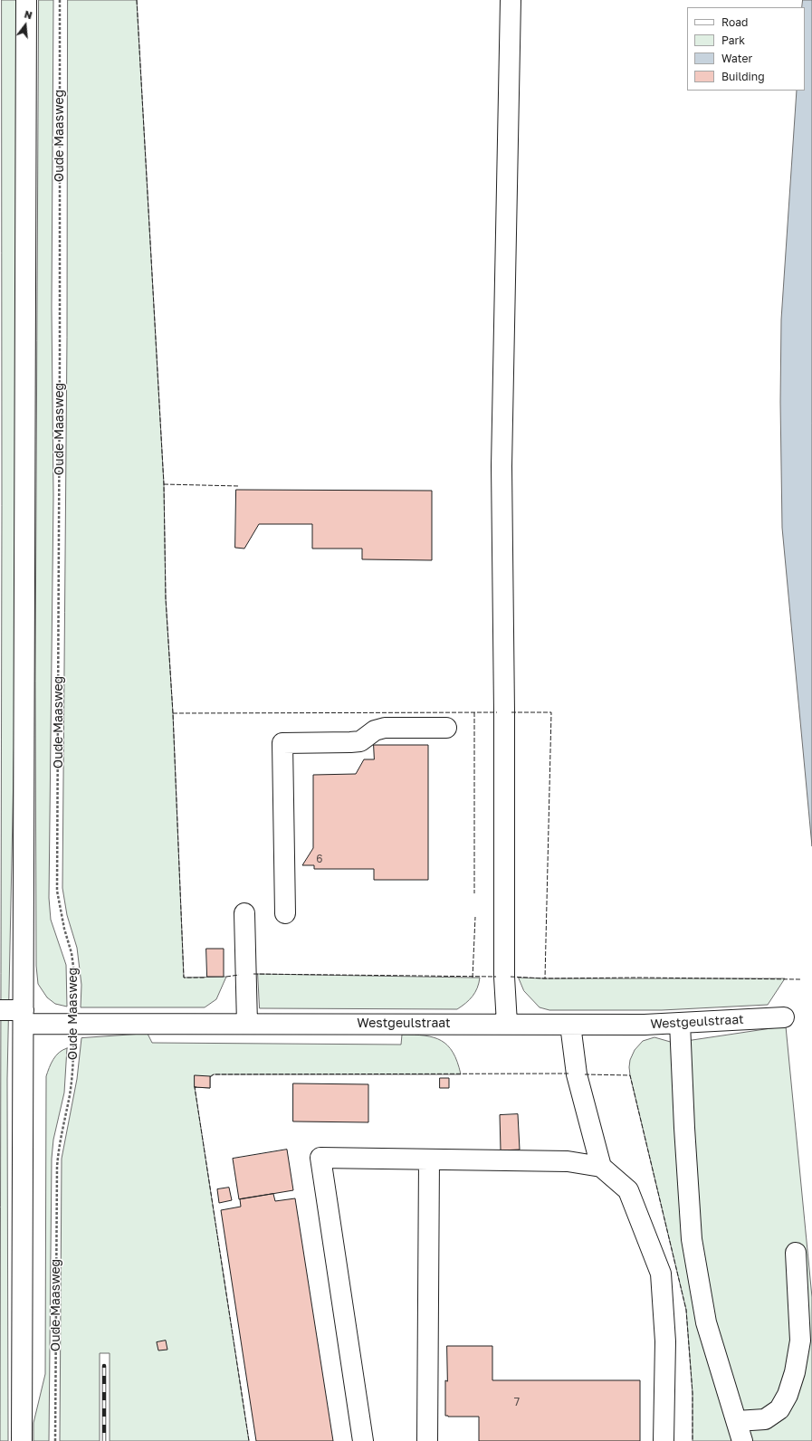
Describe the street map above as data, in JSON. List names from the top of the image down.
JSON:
{
  "streets": {
    "street": ["Westgeulstraat"],
    "path": ["Oude Maasweg"]
  },
  "crossings": [
    ["Oude Maasweg", "Westgeulstraat"]
  ],
  "house_numbers": ["6", "7"],
  "legend": [
    "Road",
    "Park",
    "Water",
    "Building"
  ],
  "north": "top"
}
